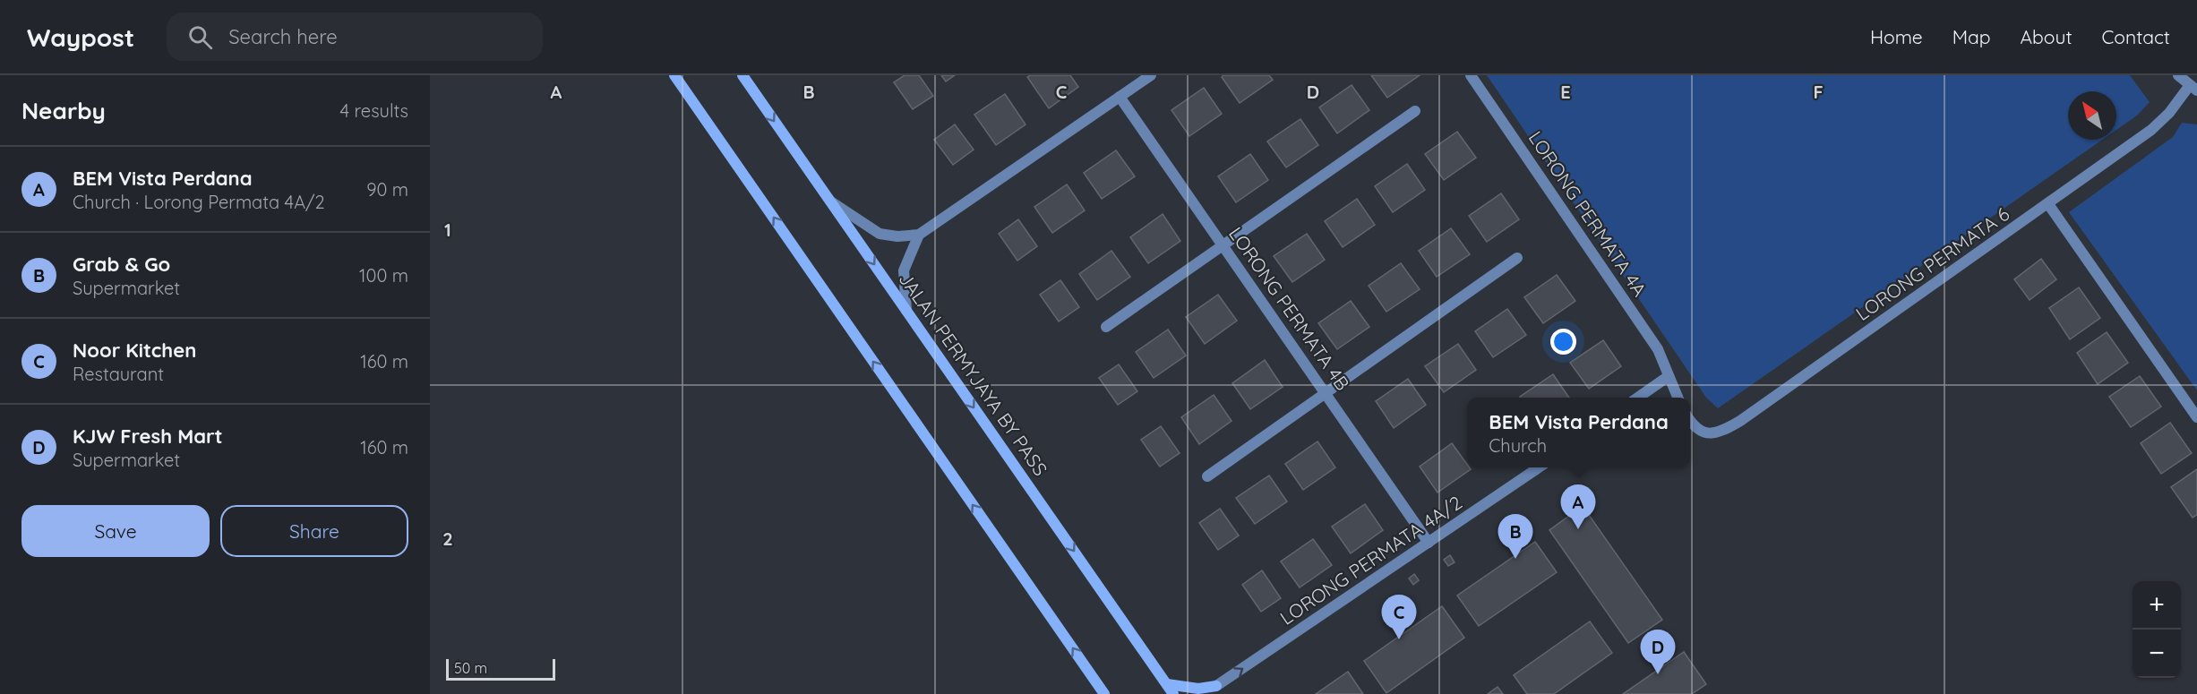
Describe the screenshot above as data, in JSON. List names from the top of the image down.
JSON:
{
  "streets": {
    "main road": ["JALAN PERMYJAYA BY PASS"],
    "street": [
      "LORONG PERMATA 4A",
      "LORONG PERMATA 6",
      "LORONG PERMATA 4B",
      "LORONG PERMATA 4A/2"
    ]
  },
  "crossings": [
    ["LORONG PERMATA 4B", "LORONG PERMATA 4A/2"]
  ],
  "one_way": ["LORONG PERMATA 4A/2"],
  "scale_bar": "50 m",
  "north": "top left",
  "page": {
    "header": "Waypost",
    "search": "Search here",
    "nav": [
      "Home",
      "Map",
      "About",
      "Contact"
    ],
    "heading": ["Nearby", "4 results"],
    "list": [
      {
        "mark": "A",
        "name": "BEM Vista Perdana",
        "note": "Church · Lorong Permata 4A/2",
        "value": "90 m"
      },
      {
        "mark": "B",
        "name": "Grab & Go",
        "note": "Supermarket",
        "value": "100 m"
      },
      {
        "mark": "C",
        "name": "Noor Kitchen",
        "note": "Restaurant",
        "value": "160 m"
      },
      {
        "mark": "D",
        "name": "KJW Fresh Mart",
        "note": "Supermarket",
        "value": "160 m"
      }
    ],
    "popup": ["BEM Vista Perdana", "Church"],
    "pins": [
      "A",
      "B",
      "C",
      "D"
    ],
    "buttons": ["Save", "Share"],
    "map_buttons": ["+", "−"],
    "scale": "50 m"
  },
  "grid": {
    "columns": [
      "A",
      "B",
      "C",
      "D",
      "E",
      "F"
    ],
    "rows": ["1", "2"]
  }
}
